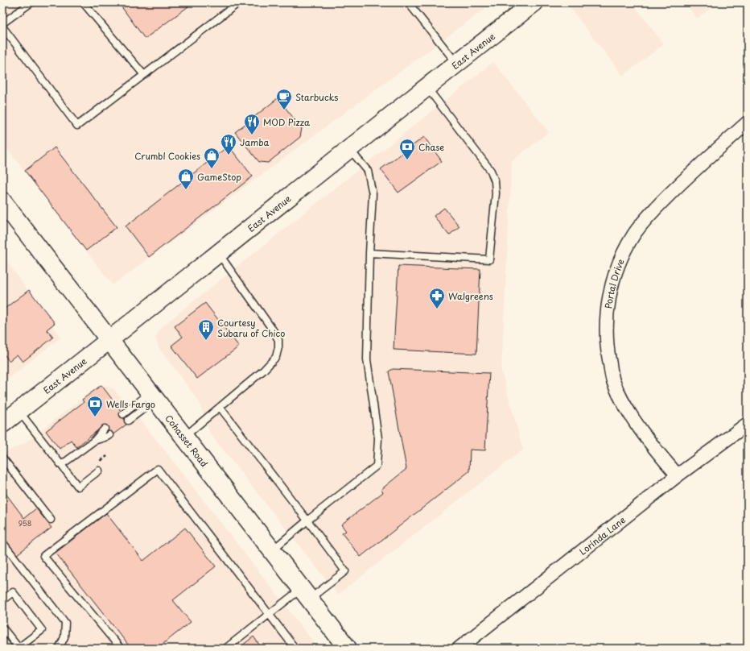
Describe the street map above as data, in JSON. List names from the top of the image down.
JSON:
{
  "streets": {
    "main road": ["East Avenue", "Cohasset Road"],
    "street": ["Portal Drive", "Lorinda Lane"]
  },
  "crossings": [
    ["East Avenue", "Cohasset Road"],
    ["Portal Drive", "Lorinda Lane"]
  ],
  "places": {
    "cafe": ["Starbucks"],
    "restaurant": ["MOD Pizza", "Jamba"],
    "bank": ["Chase", "Wells Fargo"],
    "shop": ["Crumbl Cookies", "GameStop"],
    "pharmacy": ["Walgreens"],
    "building": ["Courtesy Subaru of Chico"]
  },
  "house_numbers": ["958"]
}
